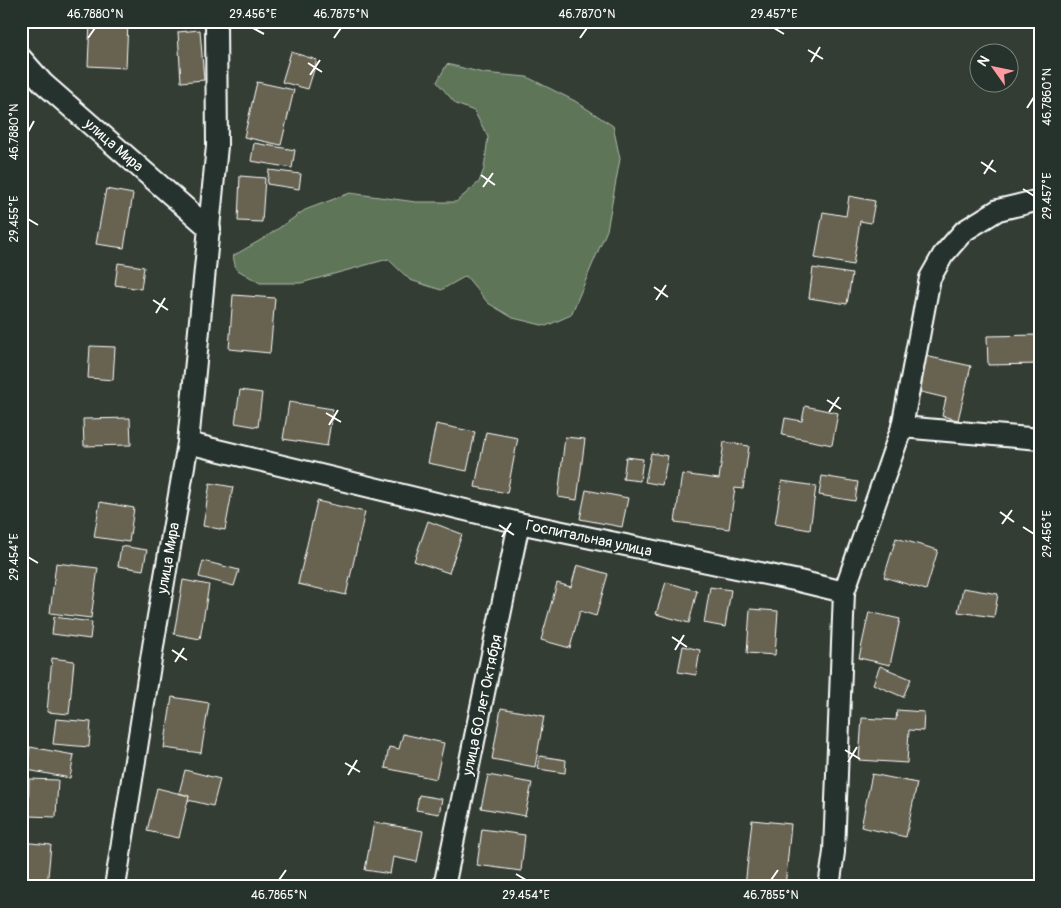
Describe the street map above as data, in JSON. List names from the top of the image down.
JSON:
{
  "streets": {
    "street": ["улица Мира", "Госпитальная улица", "улица 60 лет Октября"]
  },
  "crossings": [
    ["улица Мира", "Госпитальная улица"],
    ["Госпитальная улица", "улица 60 лет Октября"]
  ],
  "north": "top left",
  "coordinates": [
    "46.7880°N",
    "29.456°E",
    "46.7875°N",
    "46.7870°N",
    "29.457°E",
    "46.7860°N",
    "29.455°E",
    "29.454°E",
    "46.7865°N",
    "46.7855°N"
  ]
}
